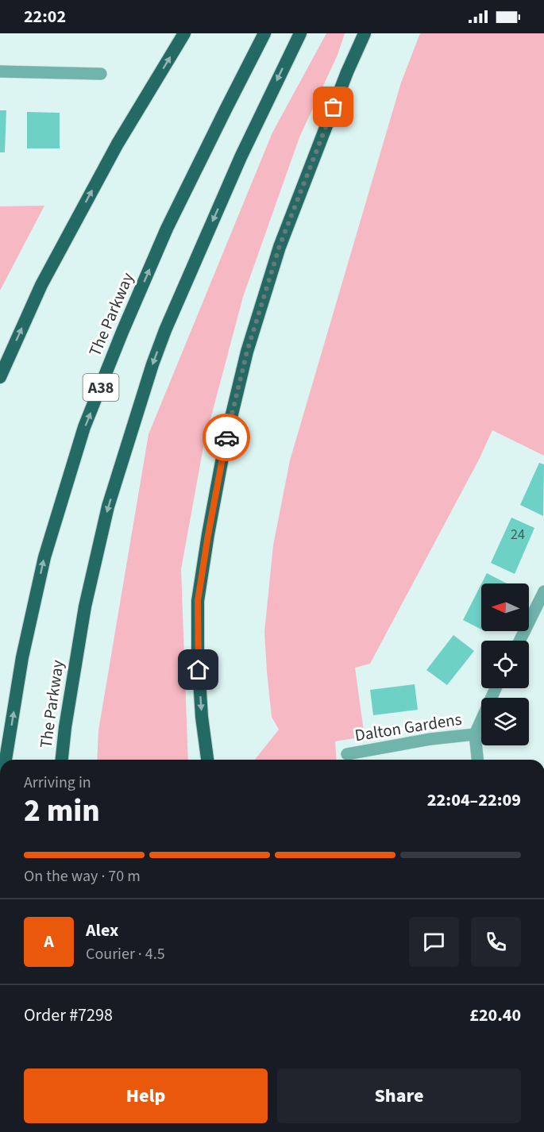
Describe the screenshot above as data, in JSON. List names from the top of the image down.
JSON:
{
  "streets": {
    "highway": ["The Parkway", "A38"],
    "street": ["Dalton Gardens"]
  },
  "house_numbers": ["24"],
  "north": "left",
  "page": {
    "status": "22:02",
    "heading": ["2 min", "Arriving in", "22:04–22:09"],
    "panel": [
      "Alex",
      "Courier · 4.5",
      "Order #7298",
      "£20.40"
    ],
    "bar": "On the way · 70 m",
    "round": "A",
    "buttons": ["Help", "Share"]
  }
}
